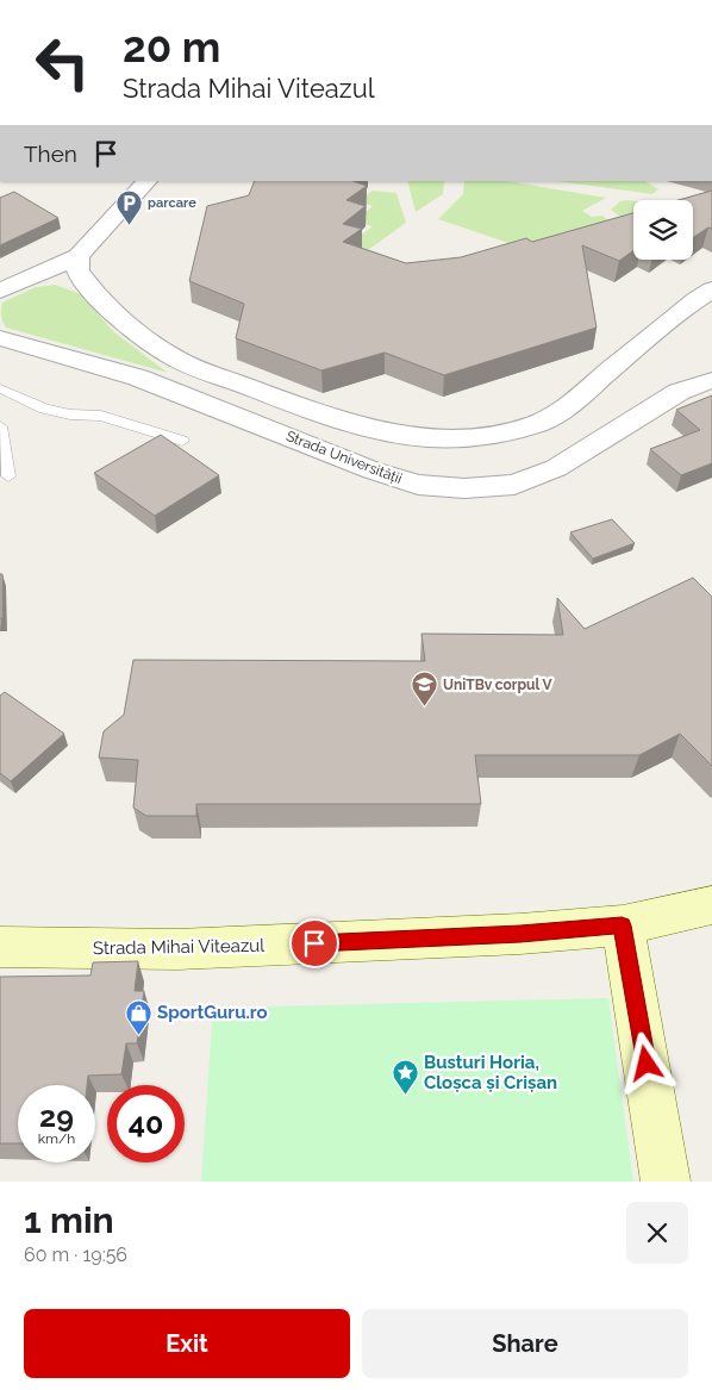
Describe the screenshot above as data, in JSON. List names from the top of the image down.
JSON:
{
  "streets": {
    "street": ["Strada Universității", "Strada Mihai Viteazul"]
  },
  "places": {
    "parking": ["parcare"],
    "school or university": ["UniTBv corpul V"],
    "shop": ["SportGuru.ro"],
    "place": ["Busturi Horia, Cloșca și Crișan"]
  },
  "page": {
    "turn": ["20 m", "Strada Mihai Viteazul"],
    "then": "Then",
    "speed": "29 km/h",
    "limit": "40",
    "heading": ["1 min", "60 m · 19:56"],
    "buttons": ["Exit", "Share"]
  }
}
